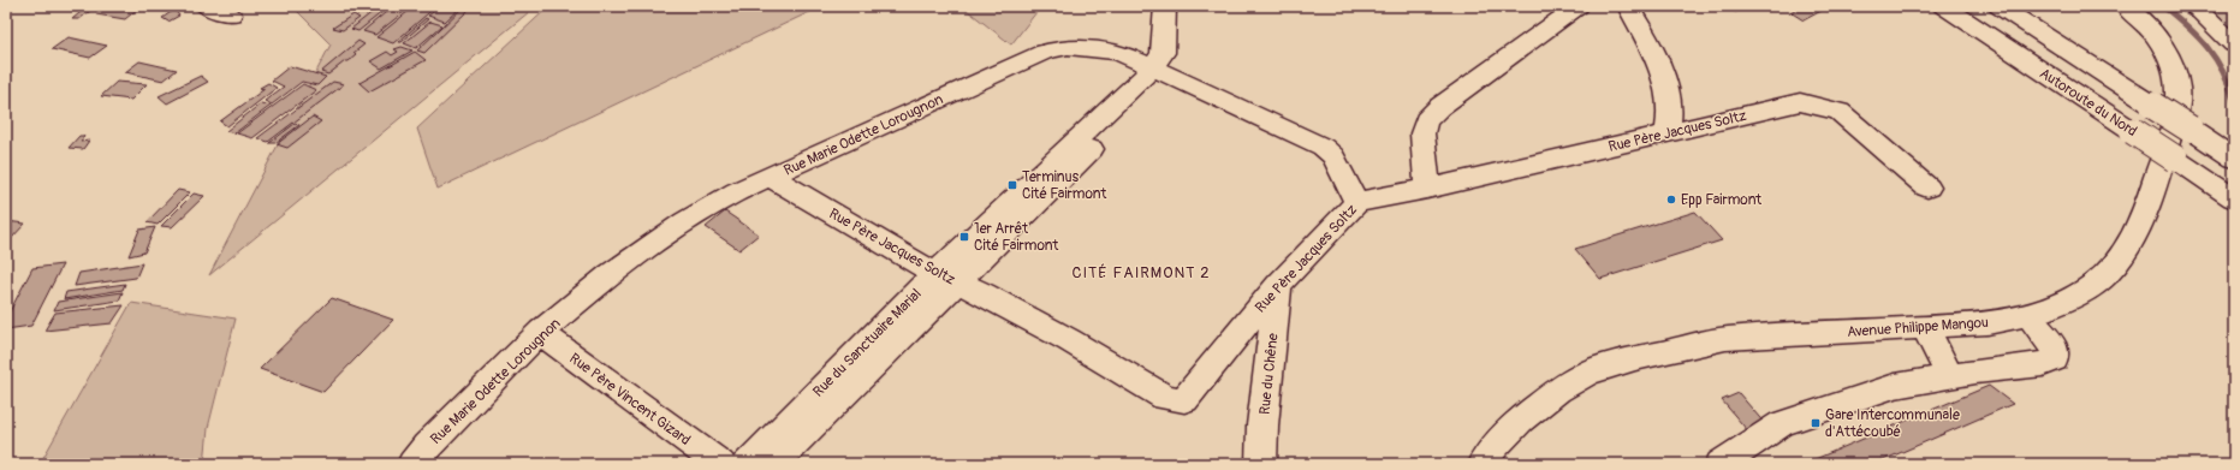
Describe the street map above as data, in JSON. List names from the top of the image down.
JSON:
{
  "streets": {
    "main road": [
      "Autoroute du Nord",
      "Rue Père Jacques Soltz",
      "Rue Marie Odette Lorougnon",
      "Avenue Philippe Mangou",
      "Rue du Sanctuaire Marial",
      "Rue du Chêne",
      "Rue Père Vincent Gizard"
    ]
  },
  "crossings": [
    ["Rue Père Jacques Soltz", "Rue Marie Odette Lorougnon"],
    ["Rue Père Jacques Soltz", "Rue du Sanctuaire Marial"],
    ["Rue Père Jacques Soltz", "Rue du Chêne"],
    ["Rue Marie Odette Lorougnon", "Rue du Sanctuaire Marial"],
    ["Rue Marie Odette Lorougnon", "Rue Père Vincent Gizard"]
  ],
  "districts": ["CITÉ FAIRMONT 2"],
  "places": {
    "transit": ["Terminus Cité Fairmont", "1er Arrêt Cité Fairmont", "Gare Intercommunale d'Attécoubé"],
    "other": ["Epp Fairmont"]
  }
}
